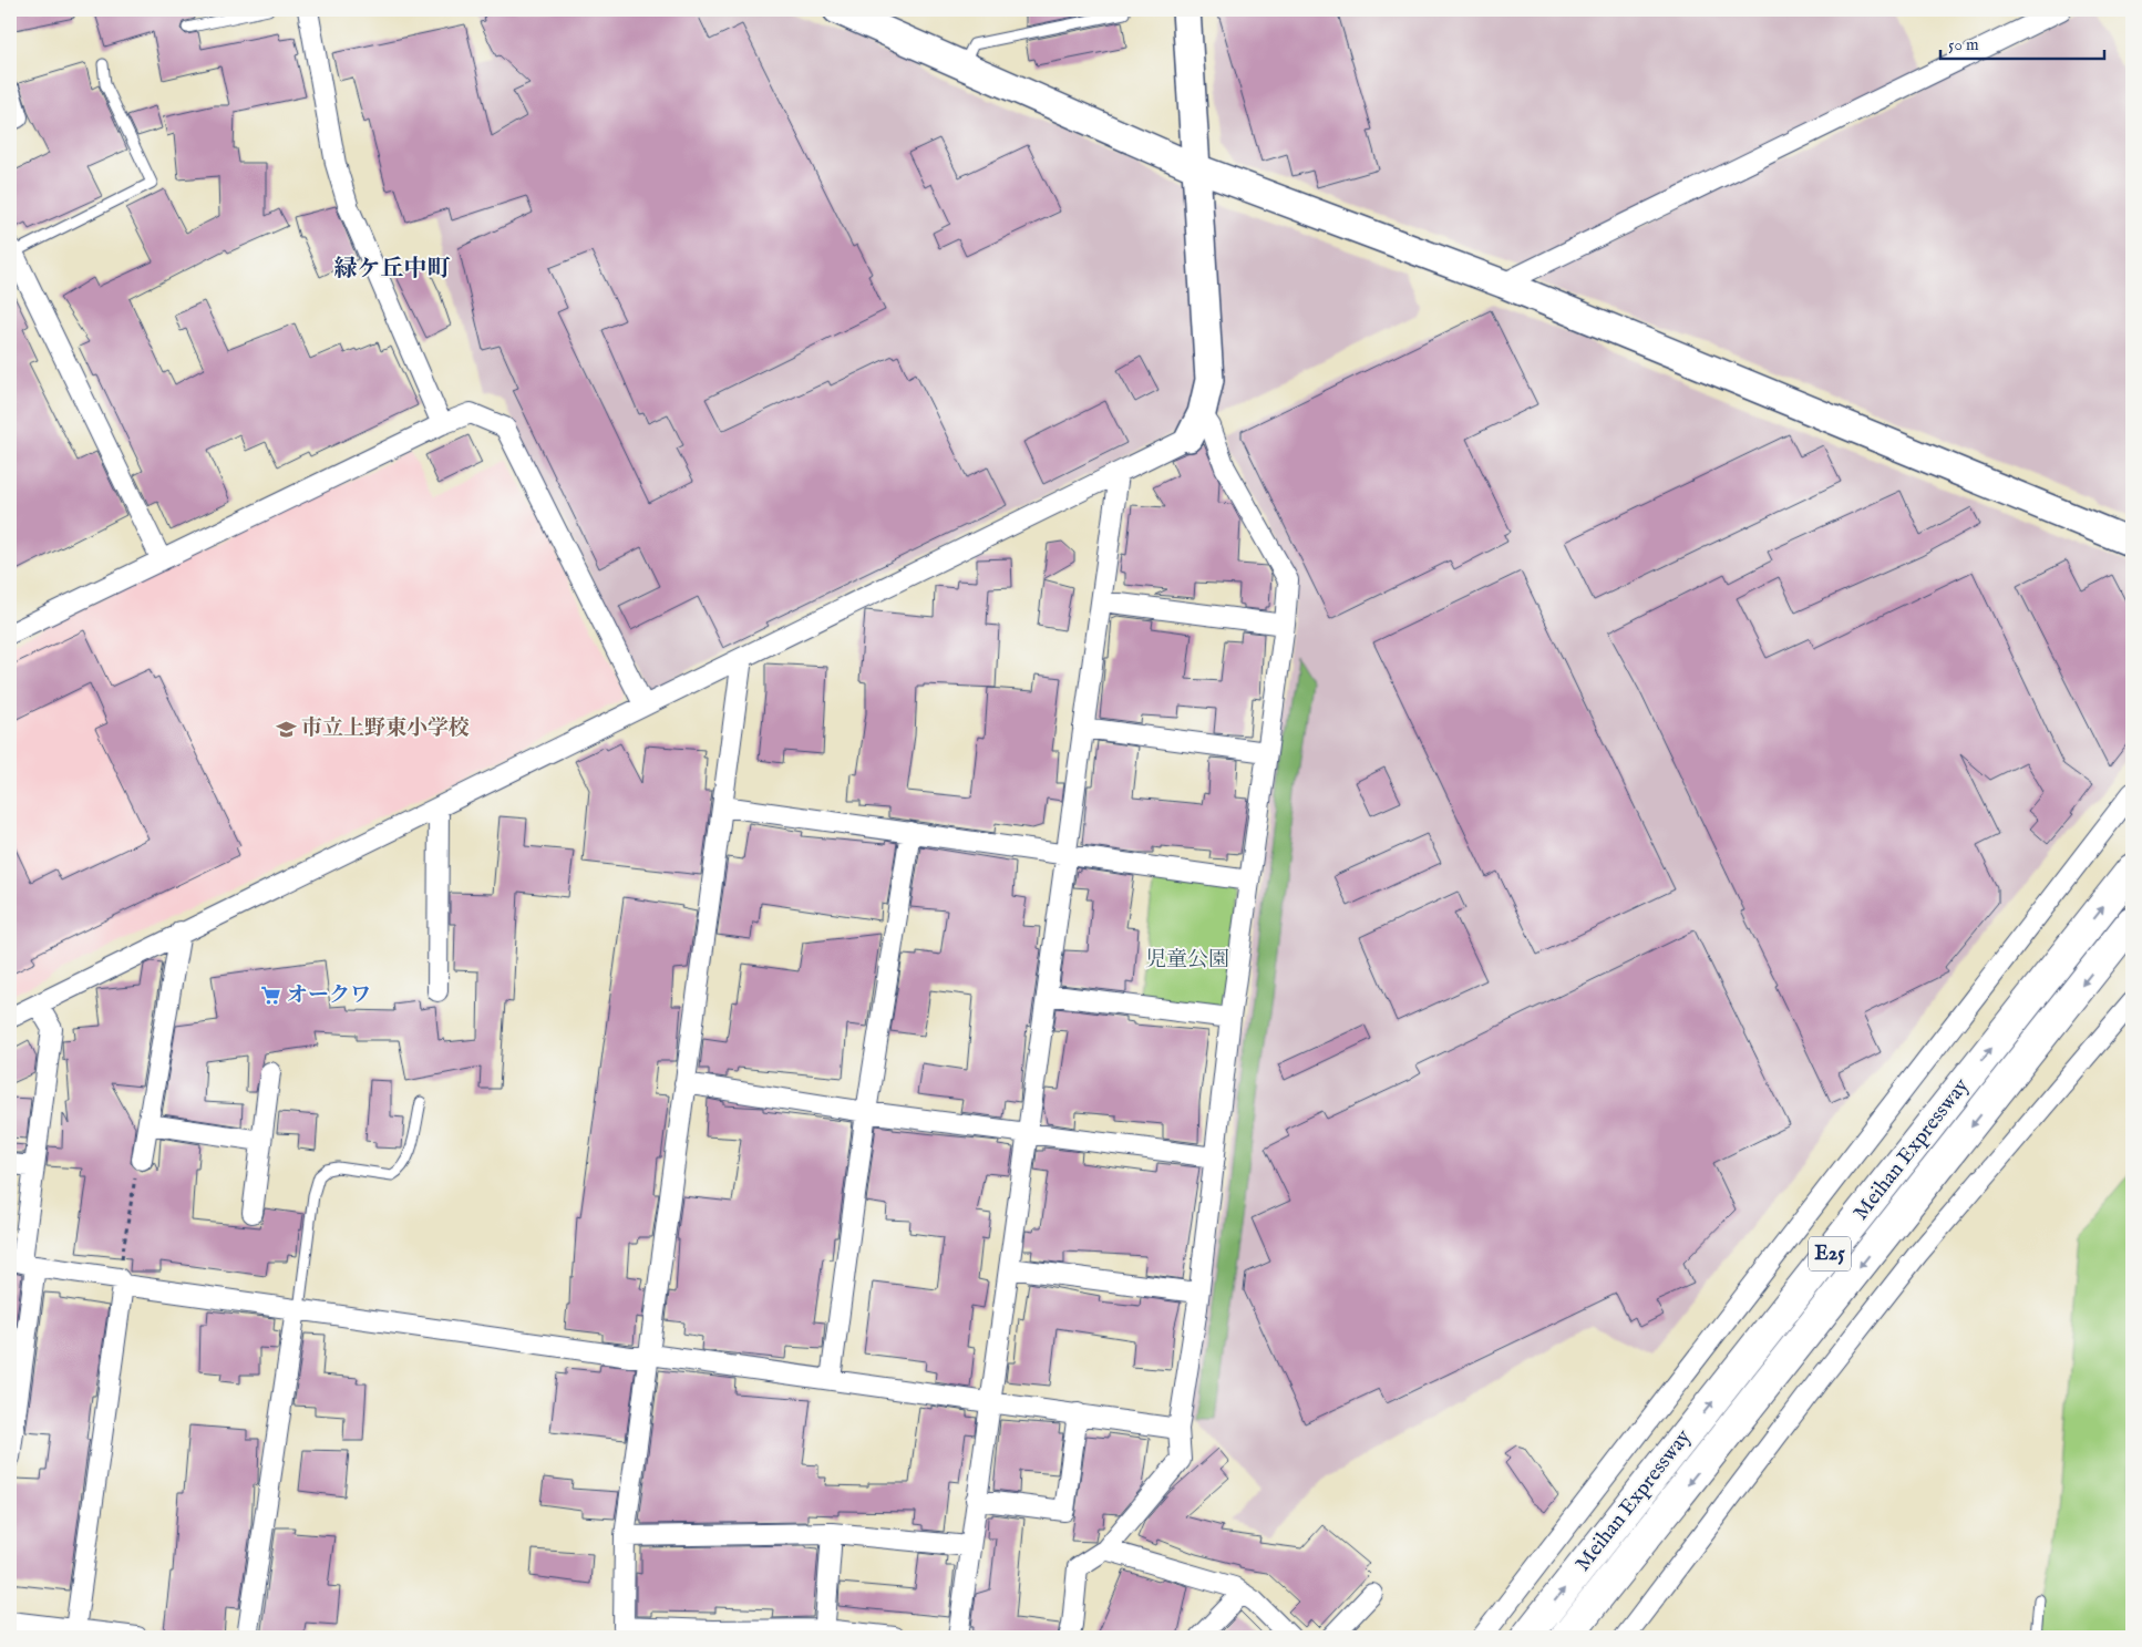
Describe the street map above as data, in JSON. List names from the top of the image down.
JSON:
{
  "streets": {
    "highway": ["Meihan Expressway", "E25"]
  },
  "districts": ["緑ケ丘中町"],
  "parks": ["児童公園"],
  "places": {
    "school or university": ["市立上野東小学校"],
    "supermarket": ["オークワ"]
  },
  "scale_bar": "50 m"
}
